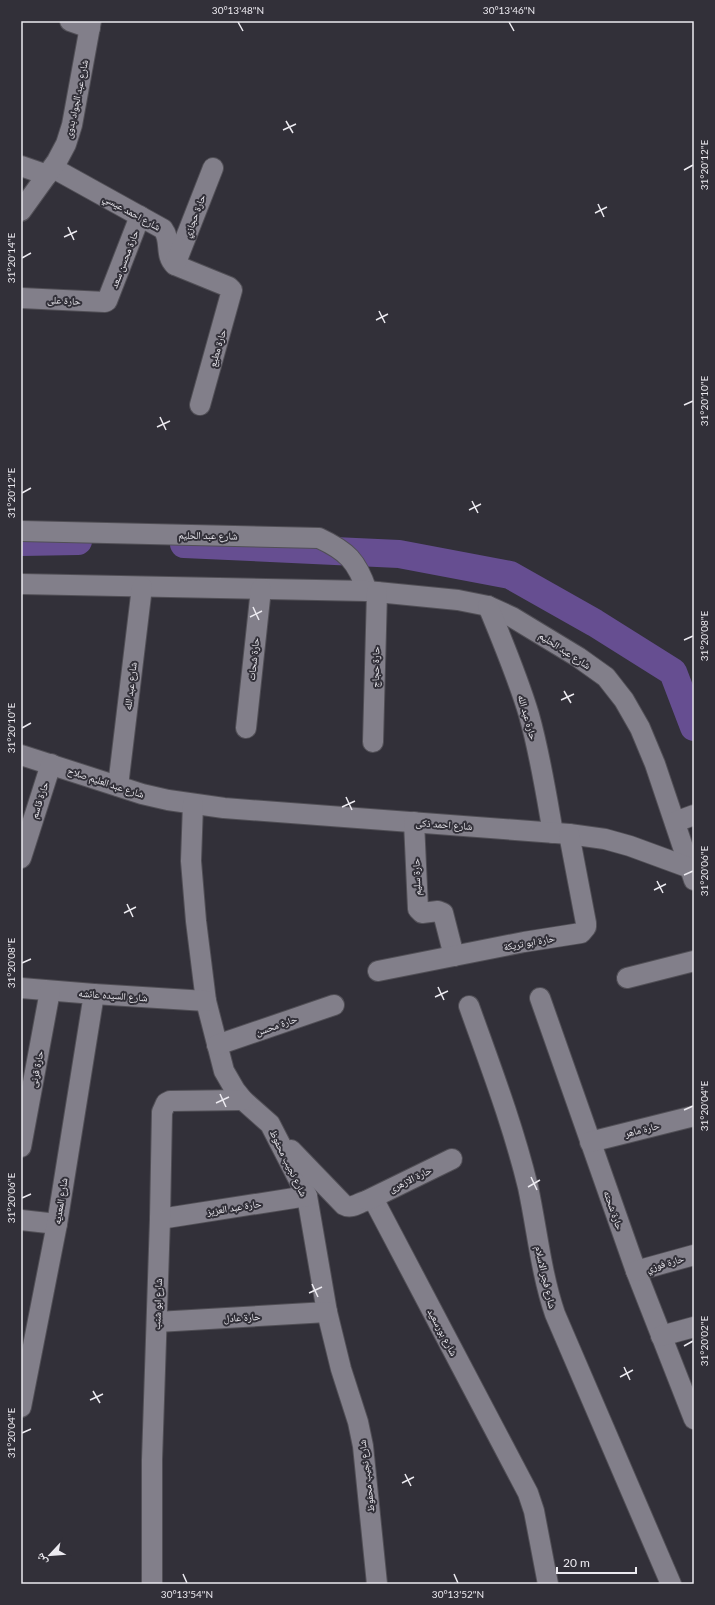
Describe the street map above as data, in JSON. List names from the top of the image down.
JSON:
{
  "streets": {
    "street": [
      "شارع عبد الجواد بدوى",
      "شارع احمد عيسي",
      "حارة حجازي",
      "حارة محسن سعد",
      "حارة على",
      "حارة مطيع",
      "شارع عبد الحليم",
      "حارة شحات",
      "حارة حجاج",
      "شارع عبد الله",
      "حارة عبد الله",
      "شارع عبد العليم صلاح",
      "حارة قاسم",
      "شارع احمد ذكى",
      "حارة سليم",
      "حارة ابو تريكة",
      "شارع السيده عائشه",
      "حارة محسن",
      "حارة قرنى",
      "حارة ماهر",
      "شارع نجيب محفوظ",
      "حارة الازهرى",
      "شارع المعديه",
      "حارة عبد العزيز",
      "حارة شحته",
      "حارة فوزي",
      "شارع فجر الاسلام",
      "شارع ابو شنب",
      "حارة عادل",
      "شارع بورسعيد"
    ]
  },
  "crossings": [
    ["شارع عبد الجواد بدوى", "شارع احمد عيسي"],
    ["شارع احمد عيسي", "حارة حجازي"],
    ["شارع احمد عيسي", "حارة محسن سعد"],
    ["شارع احمد عيسي", "حارة مطيع"],
    ["حارة حجازي", "حارة مطيع"],
    ["حارة محسن سعد", "حارة على"],
    ["شارع عبد الحليم", "حارة شحات"],
    ["شارع عبد الحليم", "حارة حجاج"],
    ["شارع عبد الحليم", "شارع عبد الله"],
    ["شارع عبد الحليم", "حارة عبد الله"],
    ["شارع عبد الحليم", "شارع احمد ذكى"],
    ["شارع عبد الله", "شارع عبد العليم صلاح"],
    ["حارة عبد الله", "شارع احمد ذكى"],
    ["حارة عبد الله", "حارة ابو تريكة"],
    ["شارع عبد العليم صلاح", "حارة قاسم"],
    ["شارع عبد العليم صلاح", "شارع احمد ذكى"],
    ["شارع عبد العليم صلاح", "شارع نجيب محفوظ"],
    ["شارع احمد ذكى", "حارة سليم"],
    ["شارع احمد ذكى", "حارة ابو تريكة"],
    ["شارع احمد ذكى", "شارع نجيب محفوظ"],
    ["حارة سليم", "حارة ابو تريكة"],
    ["شارع السيده عائشه", "حارة قرنى"],
    ["شارع السيده عائشه", "شارع نجيب محفوظ"],
    ["شارع السيده عائشه", "شارع المعديه"],
    ["حارة محسن", "شارع نجيب محفوظ"],
    ["حارة ماهر", "حارة شحته"],
    ["شارع نجيب محفوظ", "حارة عبد العزيز"],
    ["شارع نجيب محفوظ", "شارع ابو شنب"],
    ["شارع نجيب محفوظ", "حارة عادل"],
    ["حارة الازهرى", "شارع بورسعيد"],
    ["حارة عبد العزيز", "شارع ابو شنب"],
    ["حارة شحته", "حارة فوزي"],
    ["شارع ابو شنب", "حارة عادل"]
  ],
  "scale_bar": "20 m",
  "north": "bottom left",
  "coordinates": [
    "30°13'48\"N",
    "30°13'46\"N",
    "31°20'12\"E",
    "31°20'14\"E",
    "31°20'10\"E",
    "31°20'08\"E",
    "31°20'06\"E",
    "31°20'04\"E",
    "31°20'02\"E",
    "30°13'54\"N",
    "30°13'52\"N"
  ]
}
